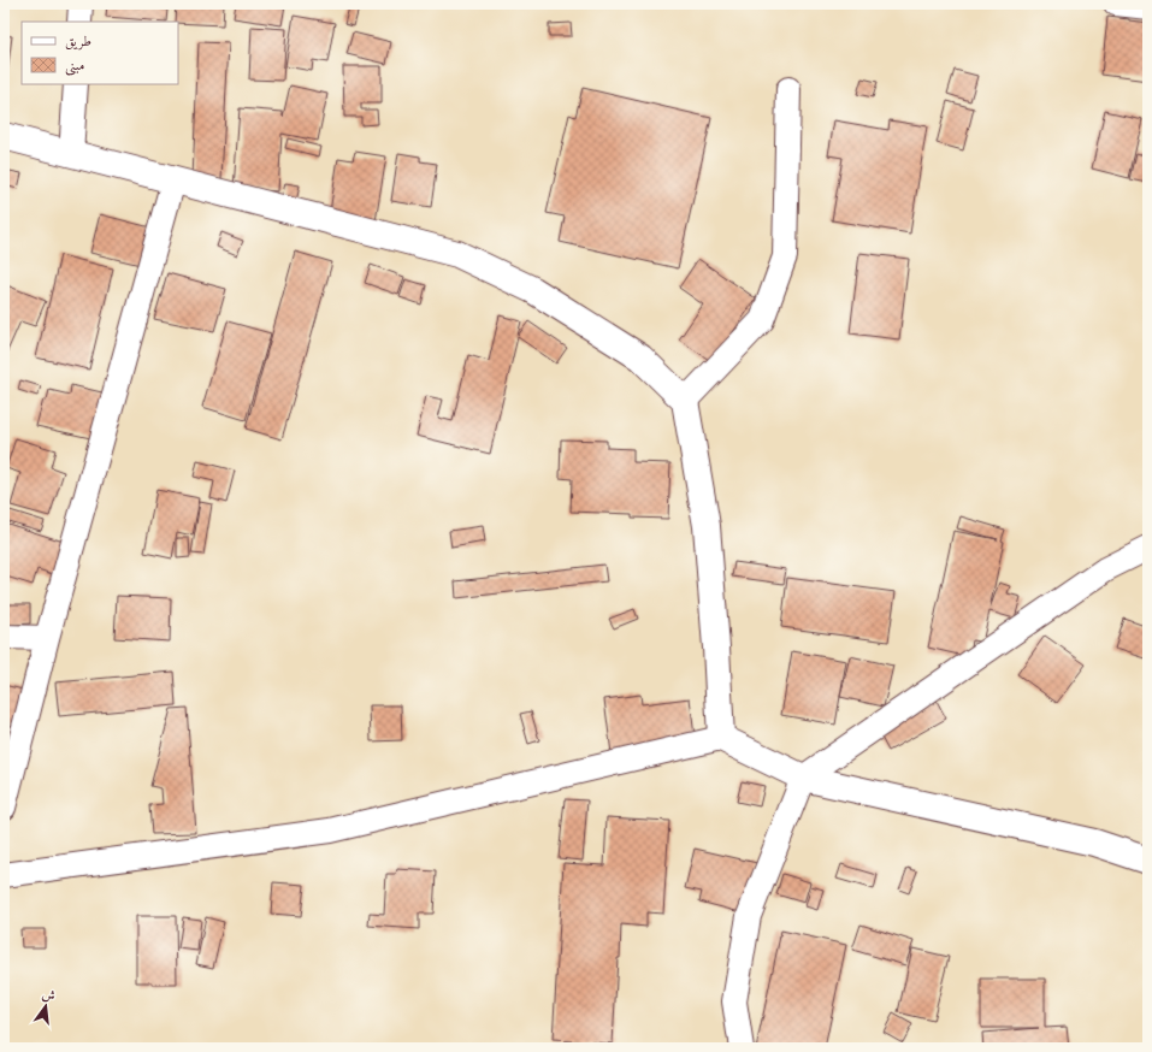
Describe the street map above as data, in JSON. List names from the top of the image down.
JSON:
{
  "legend": ["طريق", "مبنى"],
  "north": "top"
}
